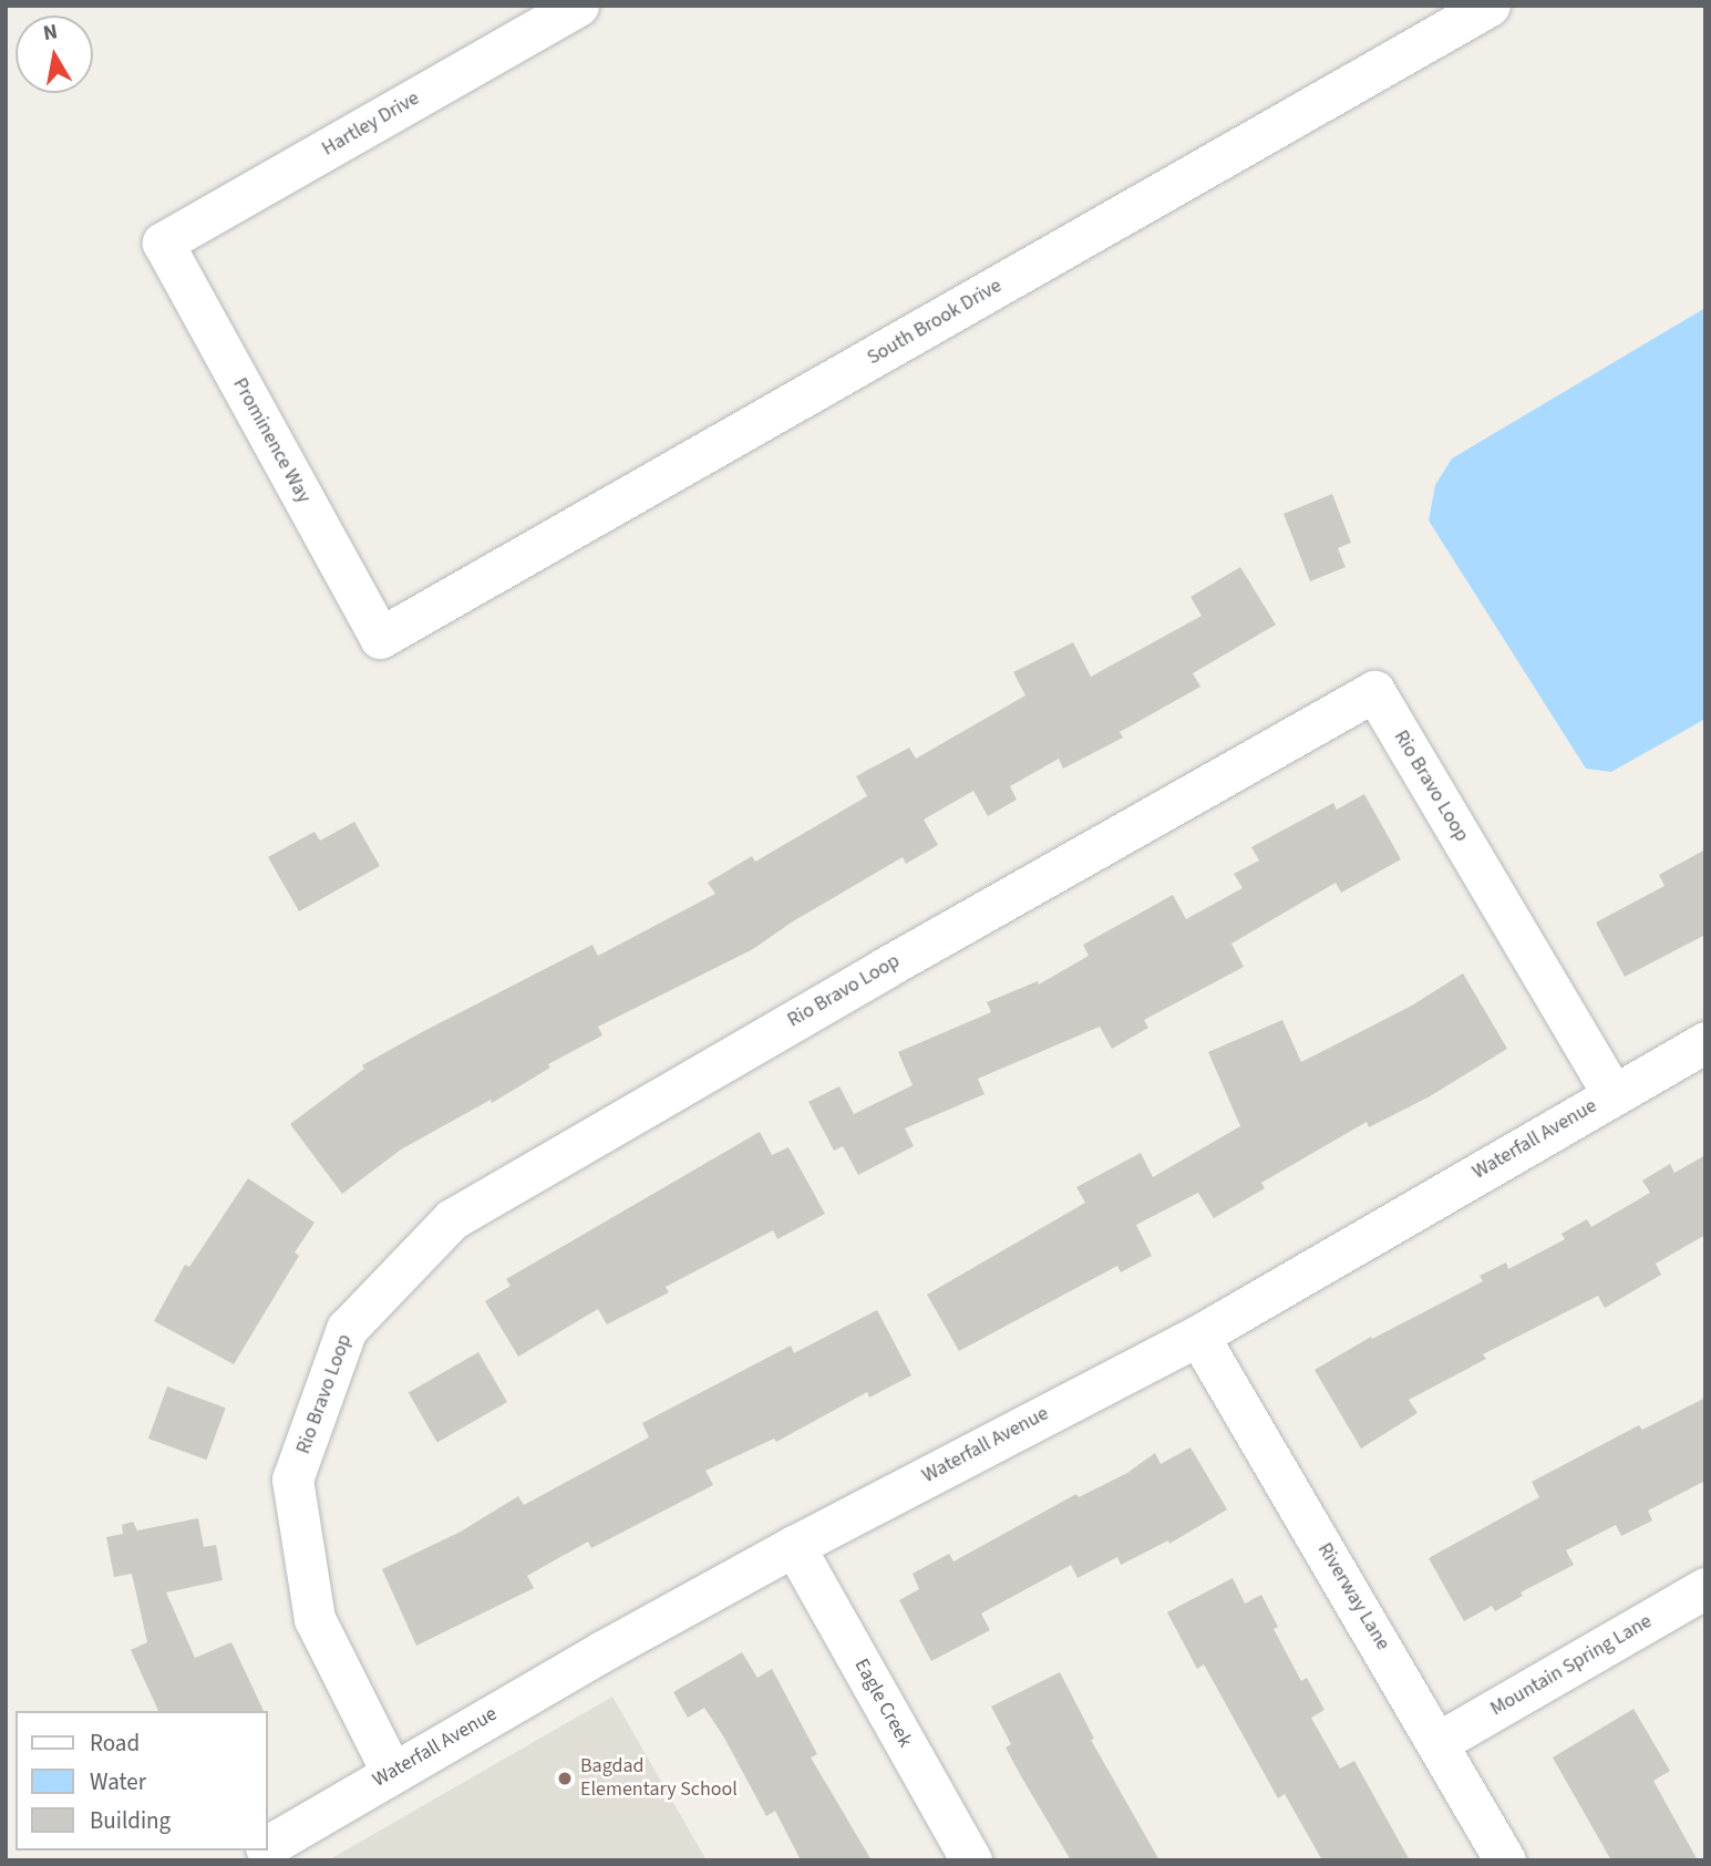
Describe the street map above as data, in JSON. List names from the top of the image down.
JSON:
{
  "streets": {
    "street": [
      "Hartley Drive",
      "South Brook Drive",
      "Prominence Way",
      "Rio Bravo Loop",
      "Waterfall Avenue",
      "Riverway Lane",
      "Mountain Spring Lane",
      "Eagle Creek"
    ]
  },
  "crossings": [
    ["Hartley Drive", "Prominence Way"],
    ["South Brook Drive", "Prominence Way"],
    ["Rio Bravo Loop", "Waterfall Avenue"],
    ["Waterfall Avenue", "Riverway Lane"],
    ["Waterfall Avenue", "Eagle Creek"],
    ["Riverway Lane", "Mountain Spring Lane"]
  ],
  "places": ["Bagdad Elementary School"],
  "legend": ["Road", "Water", "Building"],
  "north": "top"
}
